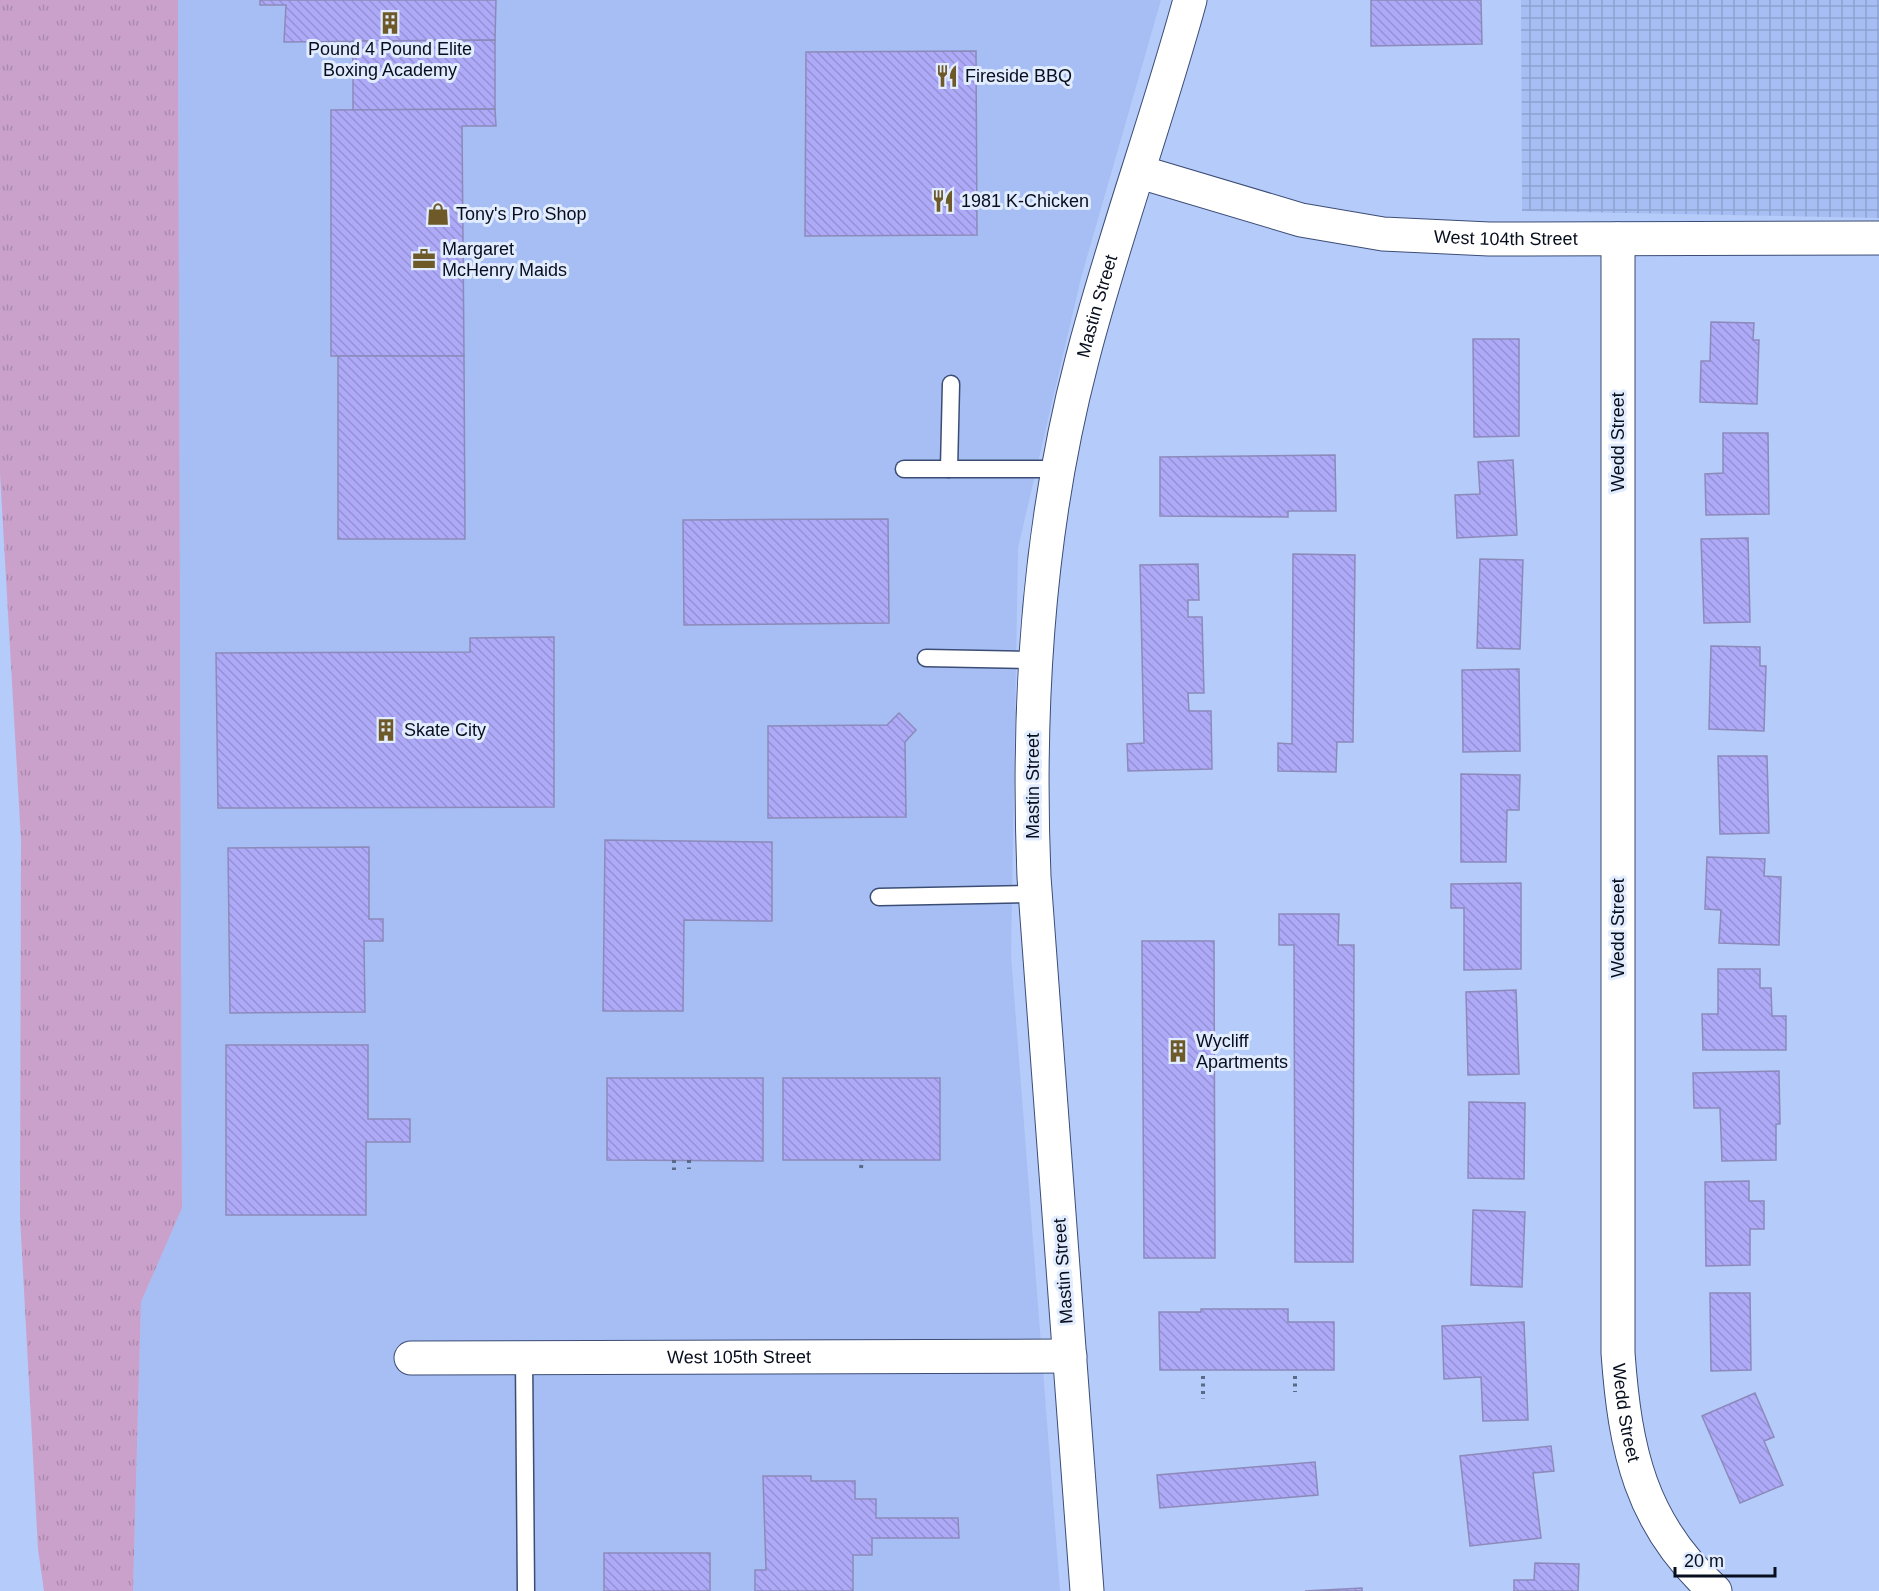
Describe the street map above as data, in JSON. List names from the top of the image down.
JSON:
{
  "streets": {
    "street": [
      "West 104th Street",
      "Mastin Street",
      "Wedd Street",
      "West 105th Street"
    ]
  },
  "crossings": [
    ["West 104th Street", "Mastin Street"],
    ["West 104th Street", "Wedd Street"],
    ["Mastin Street", "West 105th Street"]
  ],
  "places": {
    "building": ["Pound 4 Pound Elite Boxing Academy", "Skate City", "Wycliff Apartments"],
    "restaurant": ["Fireside BBQ", "1981 K-Chicken"],
    "shop": ["Tony's Pro Shop"],
    "office": ["Margaret McHenry Maids"]
  },
  "scale_bar": "20 m"
}
